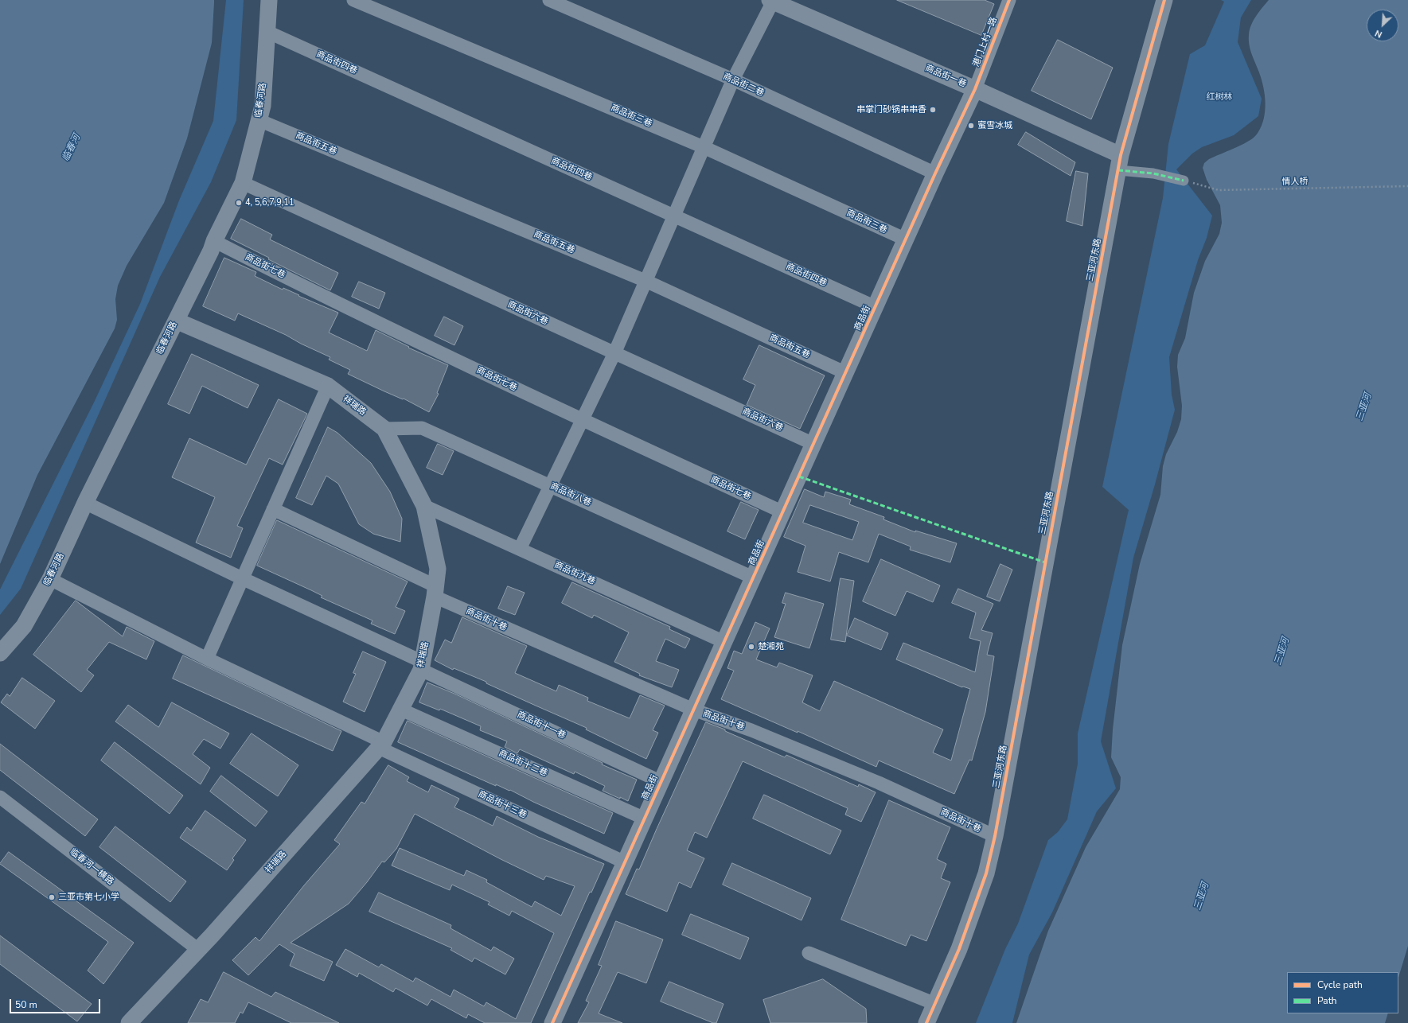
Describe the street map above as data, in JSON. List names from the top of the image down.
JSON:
{
  "streets": {
    "street": [
      "港门上村一路",
      "商品街四巷",
      "商品街一巷",
      "商品街二巷",
      "临春河路",
      "商品街三巷",
      "商品街五巷",
      "三亚河东路",
      "商品街七巷",
      "商品街六巷",
      "商品街",
      "祥瑞路",
      "商品街八巷",
      "商品街九巷",
      "商品街十巷",
      "商品街十一巷",
      "商品街十二巷",
      "商品街十三巷",
      "临春河一横路"
    ],
    "path": ["情人桥"]
  },
  "crossings": [
    ["港门上村一路", "商品街一巷"],
    ["港门上村一路", "商品街"],
    ["商品街四巷", "临春河路"],
    ["商品街四巷", "商品街"],
    ["商品街一巷", "三亚河东路"],
    ["商品街一巷", "商品街"],
    ["商品街二巷", "商品街"],
    ["临春河路", "商品街五巷"],
    ["临春河路", "商品街七巷"],
    ["临春河路", "商品街六巷"],
    ["临春河路", "祥瑞路"],
    ["临春河路", "商品街十一巷"],
    ["临春河路", "商品街十三巷"],
    ["商品街三巷", "商品街"],
    ["商品街五巷", "商品街"],
    ["三亚河东路", "商品街十巷"],
    ["商品街七巷", "商品街"],
    ["商品街六巷", "商品街"],
    ["商品街", "商品街八巷"],
    ["商品街", "商品街九巷"],
    ["商品街", "商品街十巷"],
    ["商品街", "商品街十一巷"],
    ["商品街", "商品街十二巷"],
    ["商品街", "商品街十三巷"],
    ["祥瑞路", "商品街八巷"],
    ["祥瑞路", "商品街九巷"],
    ["祥瑞路", "商品街十巷"],
    ["祥瑞路", "商品街十一巷"],
    ["祥瑞路", "商品街十二巷"],
    ["祥瑞路", "商品街十三巷"],
    ["祥瑞路", "临春河一横路"]
  ],
  "water": ["临春河", "三亚河"],
  "parks": ["红树林"],
  "places": [
    "串掌门砂锅串串香",
    "蜜雪冰城",
    "4, 5,6,7,9,11",
    "楚湘苑",
    "三亚市第七小学"
  ],
  "legend": ["Cycle path", "Path"],
  "scale_bar": "50 m",
  "north": "bottom left"
}
